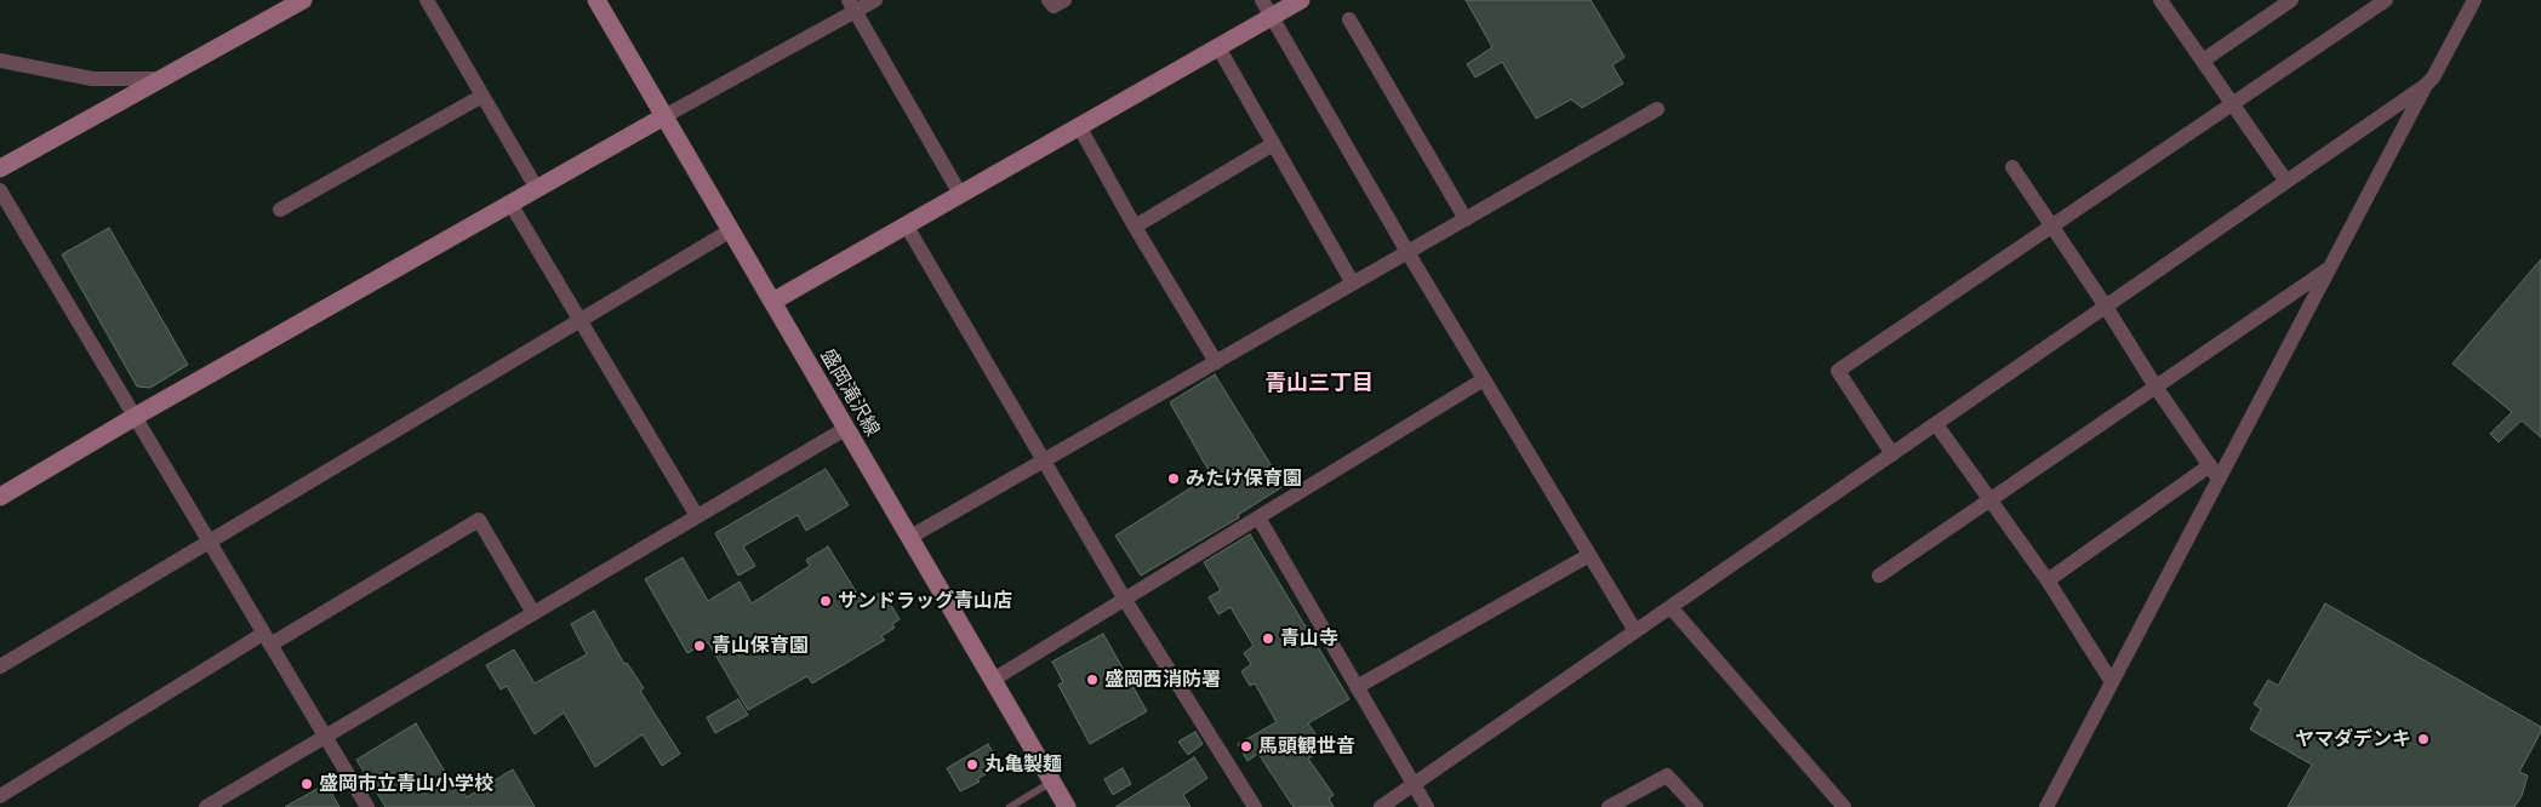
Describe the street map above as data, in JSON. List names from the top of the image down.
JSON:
{
  "streets": {
    "street": ["盛岡滝沢線"]
  },
  "districts": ["青山三丁目"],
  "places": [
    "みたけ保育園",
    "サンドラッグ青山店",
    "青山寺",
    "青山保育園",
    "盛岡西消防署",
    "ヤマダデンキ",
    "馬頭観世音",
    "丸亀製麺",
    "盛岡市立青山小学校"
  ]
}
